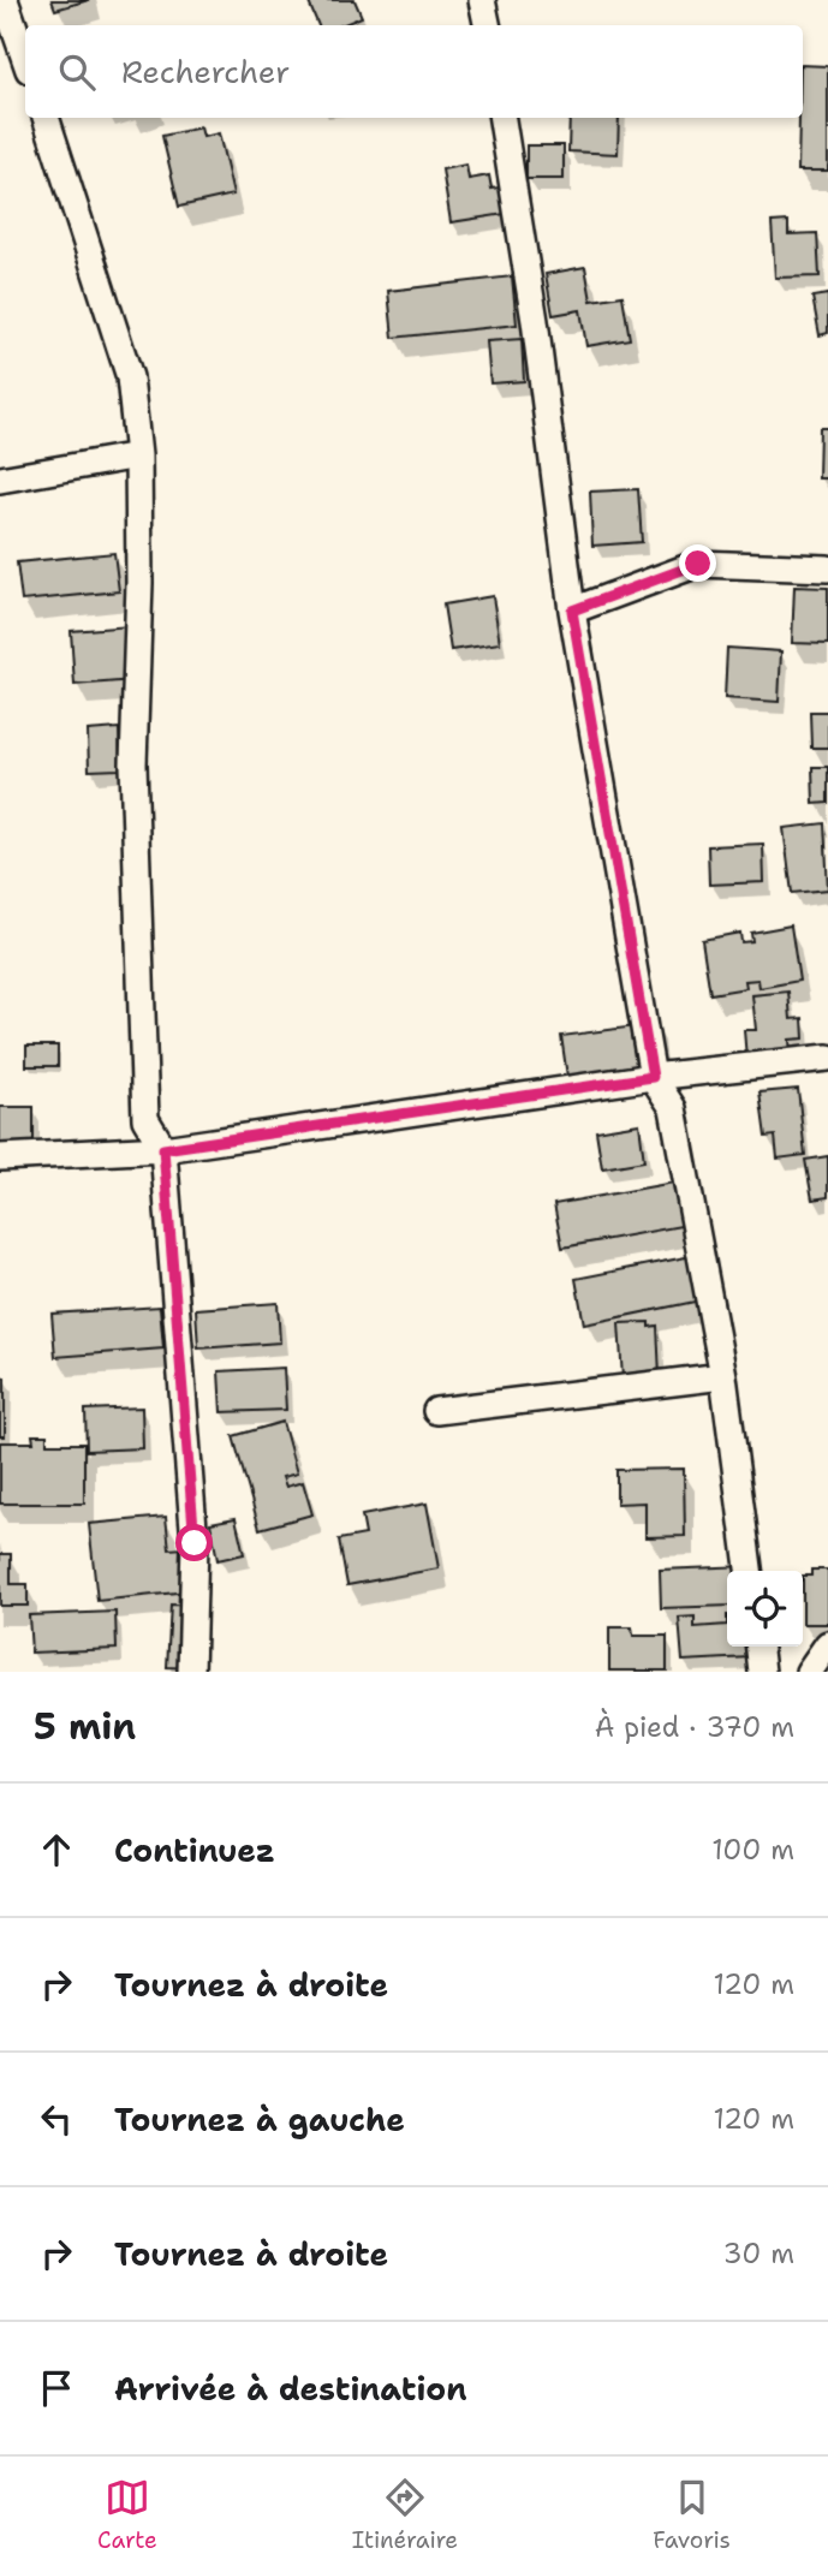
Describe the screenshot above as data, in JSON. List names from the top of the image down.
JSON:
{
  "page": {
    "search": "Rechercher",
    "heading": ["5 min", "À pied · 370 m"],
    "list": [
      ["Continuez", "100 m"],
      ["Tournez à droite", "120 m"],
      ["Tournez à gauche", "120 m"],
      ["Tournez à droite", "30 m"],
      "Arrivée à destination"
    ],
    "nav": ["Carte", "Itinéraire", "Favoris"]
  }
}
